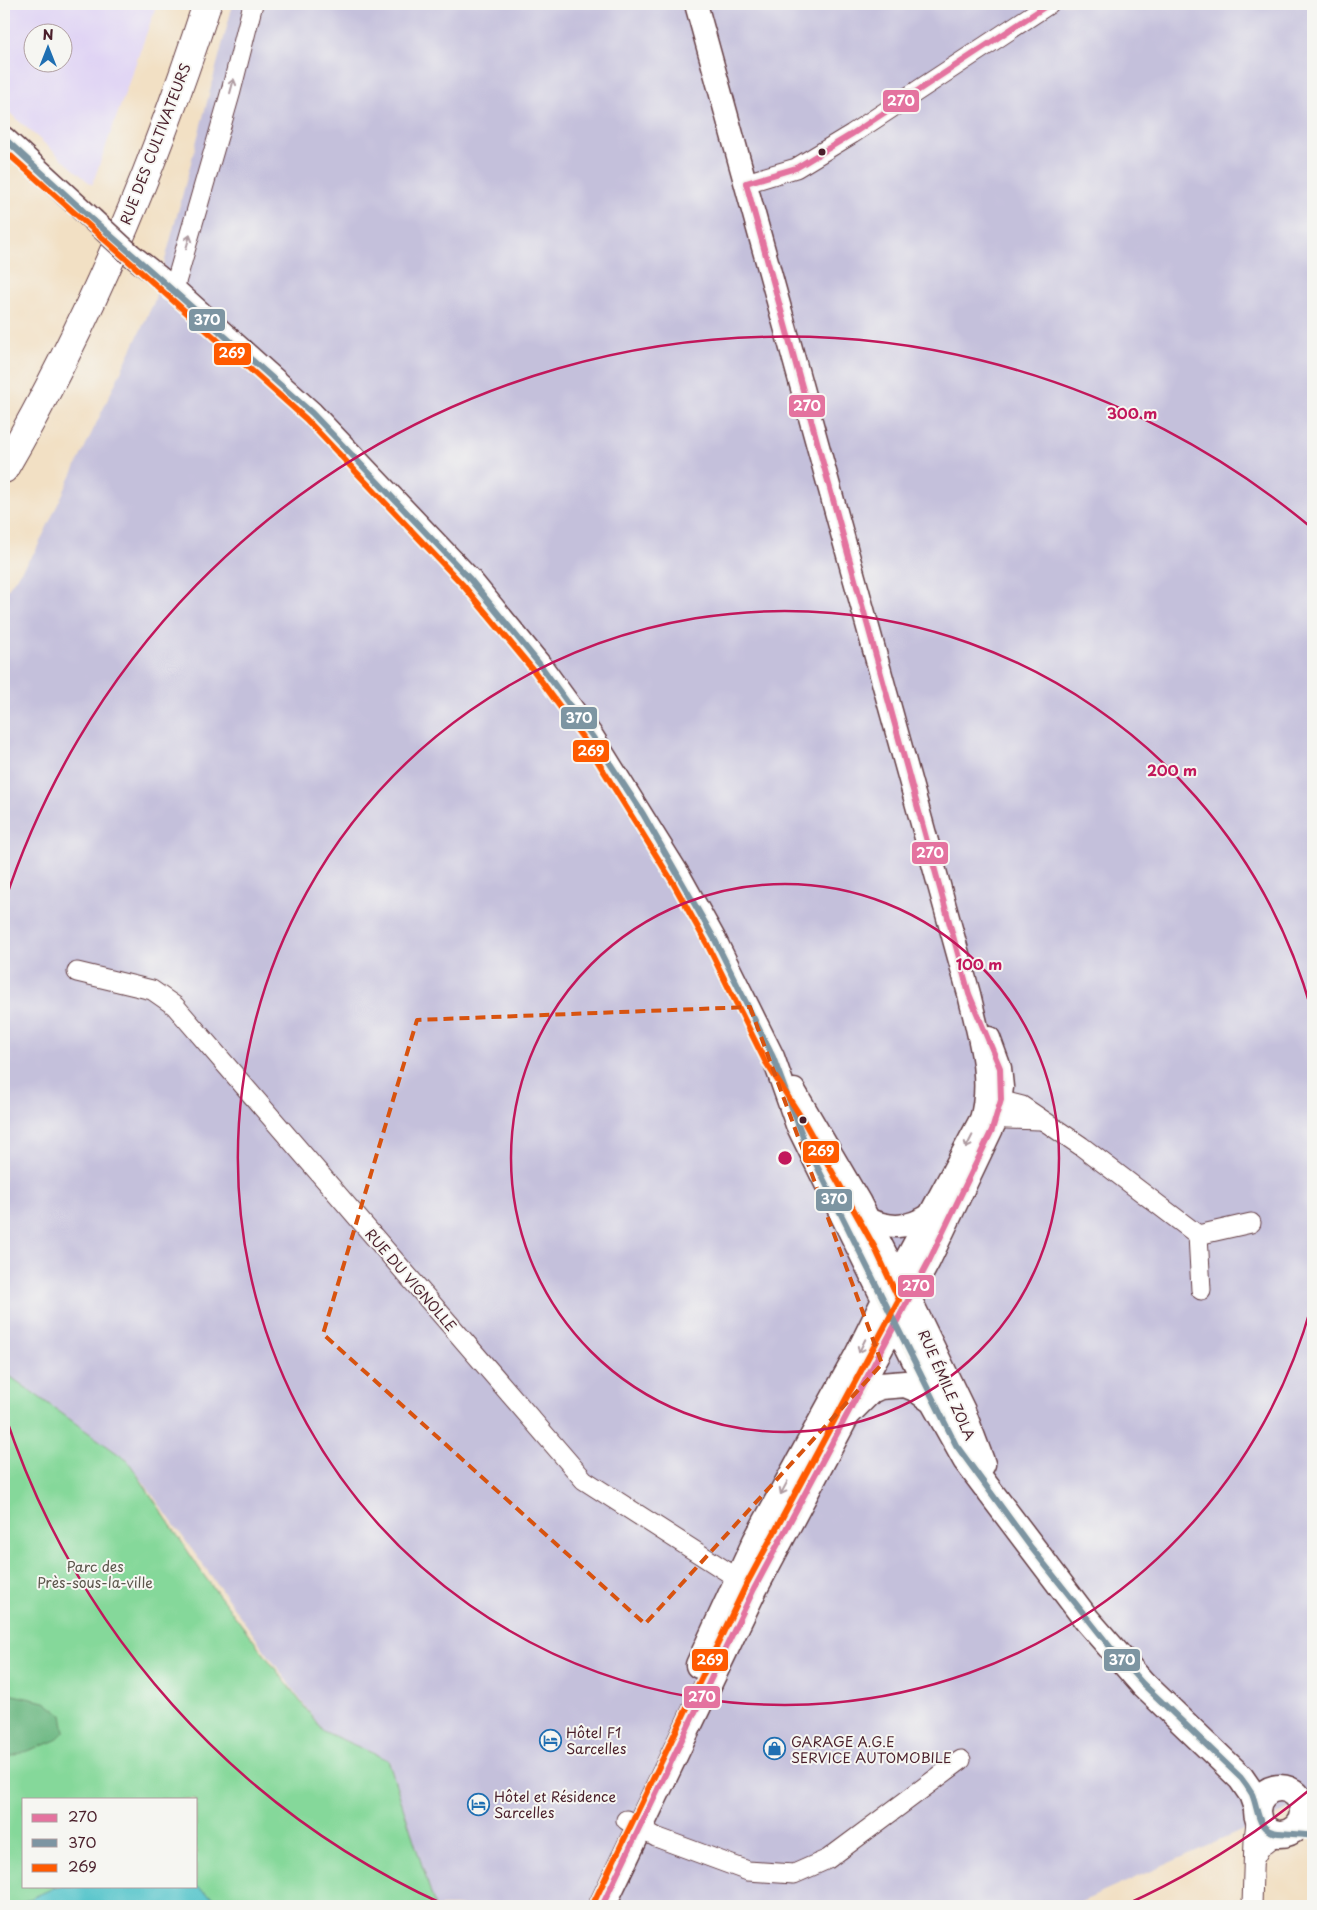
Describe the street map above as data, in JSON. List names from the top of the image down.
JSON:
{
  "streets": {
    "main road": ["RUE DES CULTIVATEURS", "RUE ÉMILE ZOLA"],
    "street": ["RUE DU VIGNOLLE"]
  },
  "parks": ["Parc des Près-sous-la-ville"],
  "places": {
    "hotel": ["Hôtel F1 Sarcelles", "Hôtel et Résidence Sarcelles"],
    "shop": ["GARAGE A.G.E SERVICE AUTOMOBILE"]
  },
  "lines": ["transit line 270", "transit line 370", "transit line 269"],
  "legend": ["270", "370", "269"],
  "north": "top",
  "rings": ["300 m", "200 m", "100 m"]
}
